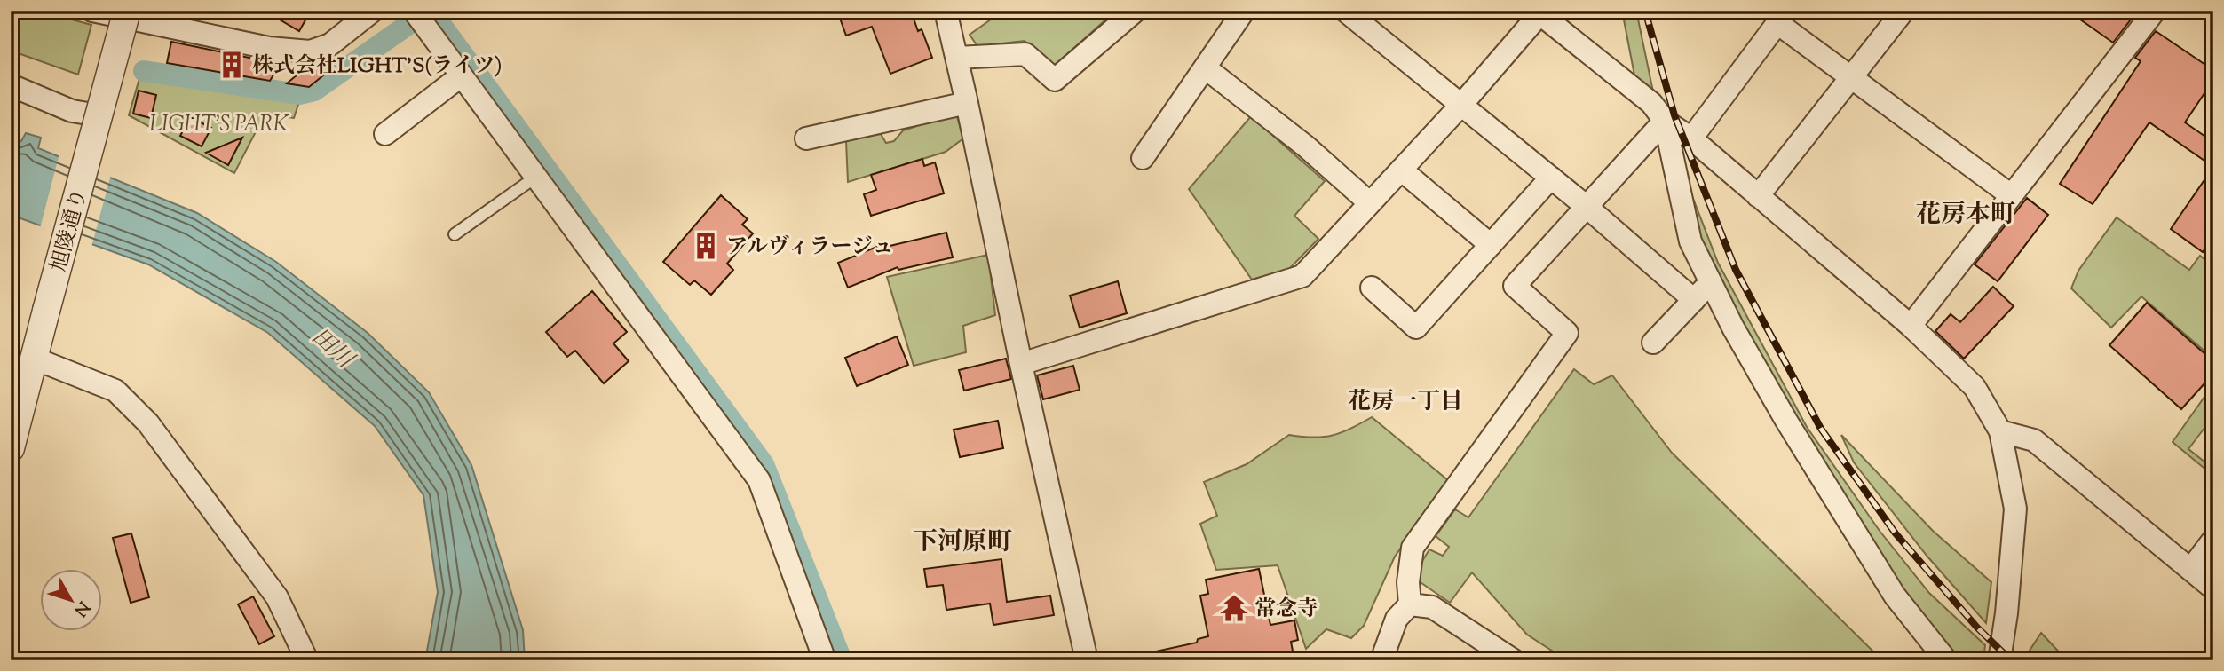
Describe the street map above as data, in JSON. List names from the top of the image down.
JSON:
{
  "streets": {
    "street": ["旭陵通り"]
  },
  "districts": ["花房本町", "花房一丁目", "下河原町"],
  "water": ["田川"],
  "parks": ["LIGHT'S PARK"],
  "places": {
    "building": ["株式会社LIGHT'S(ライツ)", "アルヴィラージュ"],
    "temple": ["常念寺"]
  },
  "north": "bottom right"
}
